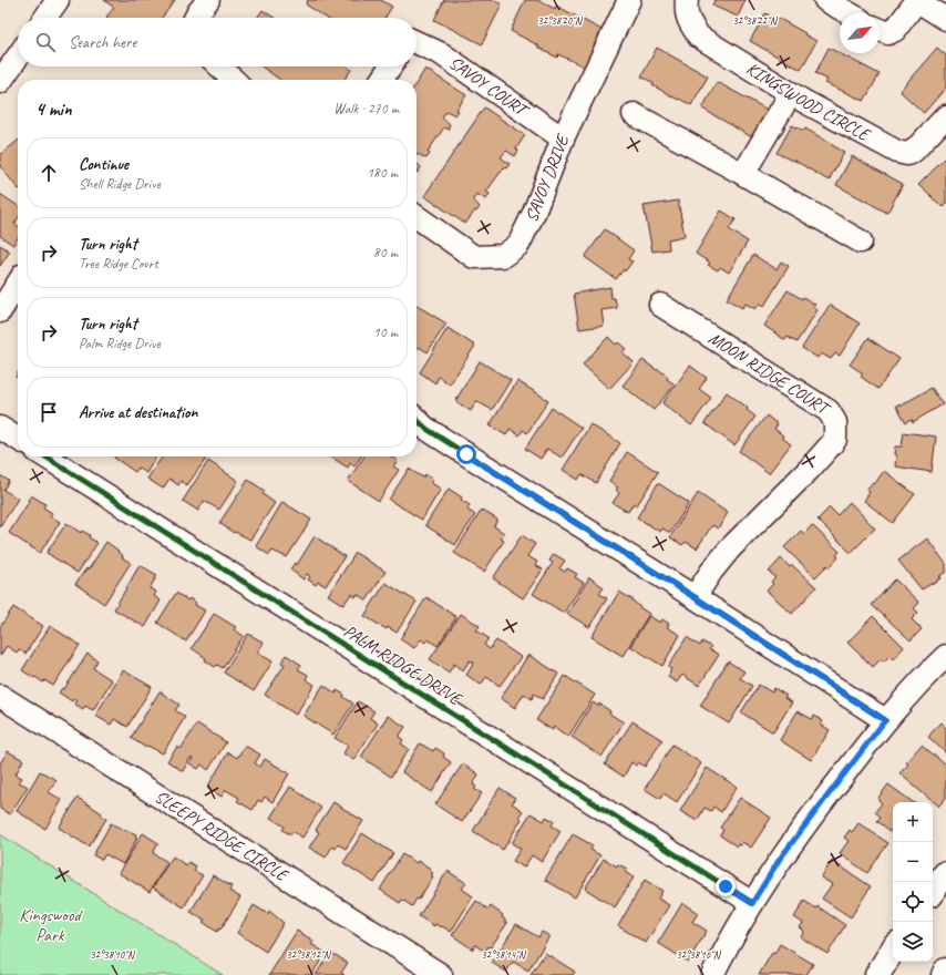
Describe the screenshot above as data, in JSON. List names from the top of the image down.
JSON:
{
  "streets": {
    "street": [
      "SAVOY COURT",
      "KINGSWOOD CIRCLE",
      "SAVOY DRIVE",
      "MOON RIDGE COURT",
      "PALM RIDGE DRIVE",
      "SLEEPY RIDGE CIRCLE"
    ]
  },
  "crossings": [
    ["SAVOY COURT", "SAVOY DRIVE"]
  ],
  "parks": ["Kingswood Park"],
  "north": "top right",
  "page": {
    "search": "Search here",
    "heading": ["4 min", "Walk · 270 m"],
    "list": [
      ["Continue", "Shell Ridge Drive", "180 m"],
      ["Turn right", "Tree Ridge Court", "80 m"],
      ["Turn right", "Palm Ridge Drive", "10 m"],
      "Arrive at destination"
    ],
    "map_buttons": ["+", "−"]
  },
  "coordinates": [
    "32°38'20\"N",
    "32°38'22\"N",
    "32°38'10\"N",
    "32°38'12\"N",
    "32°38'14\"N",
    "32°38'16\"N"
  ]
}
